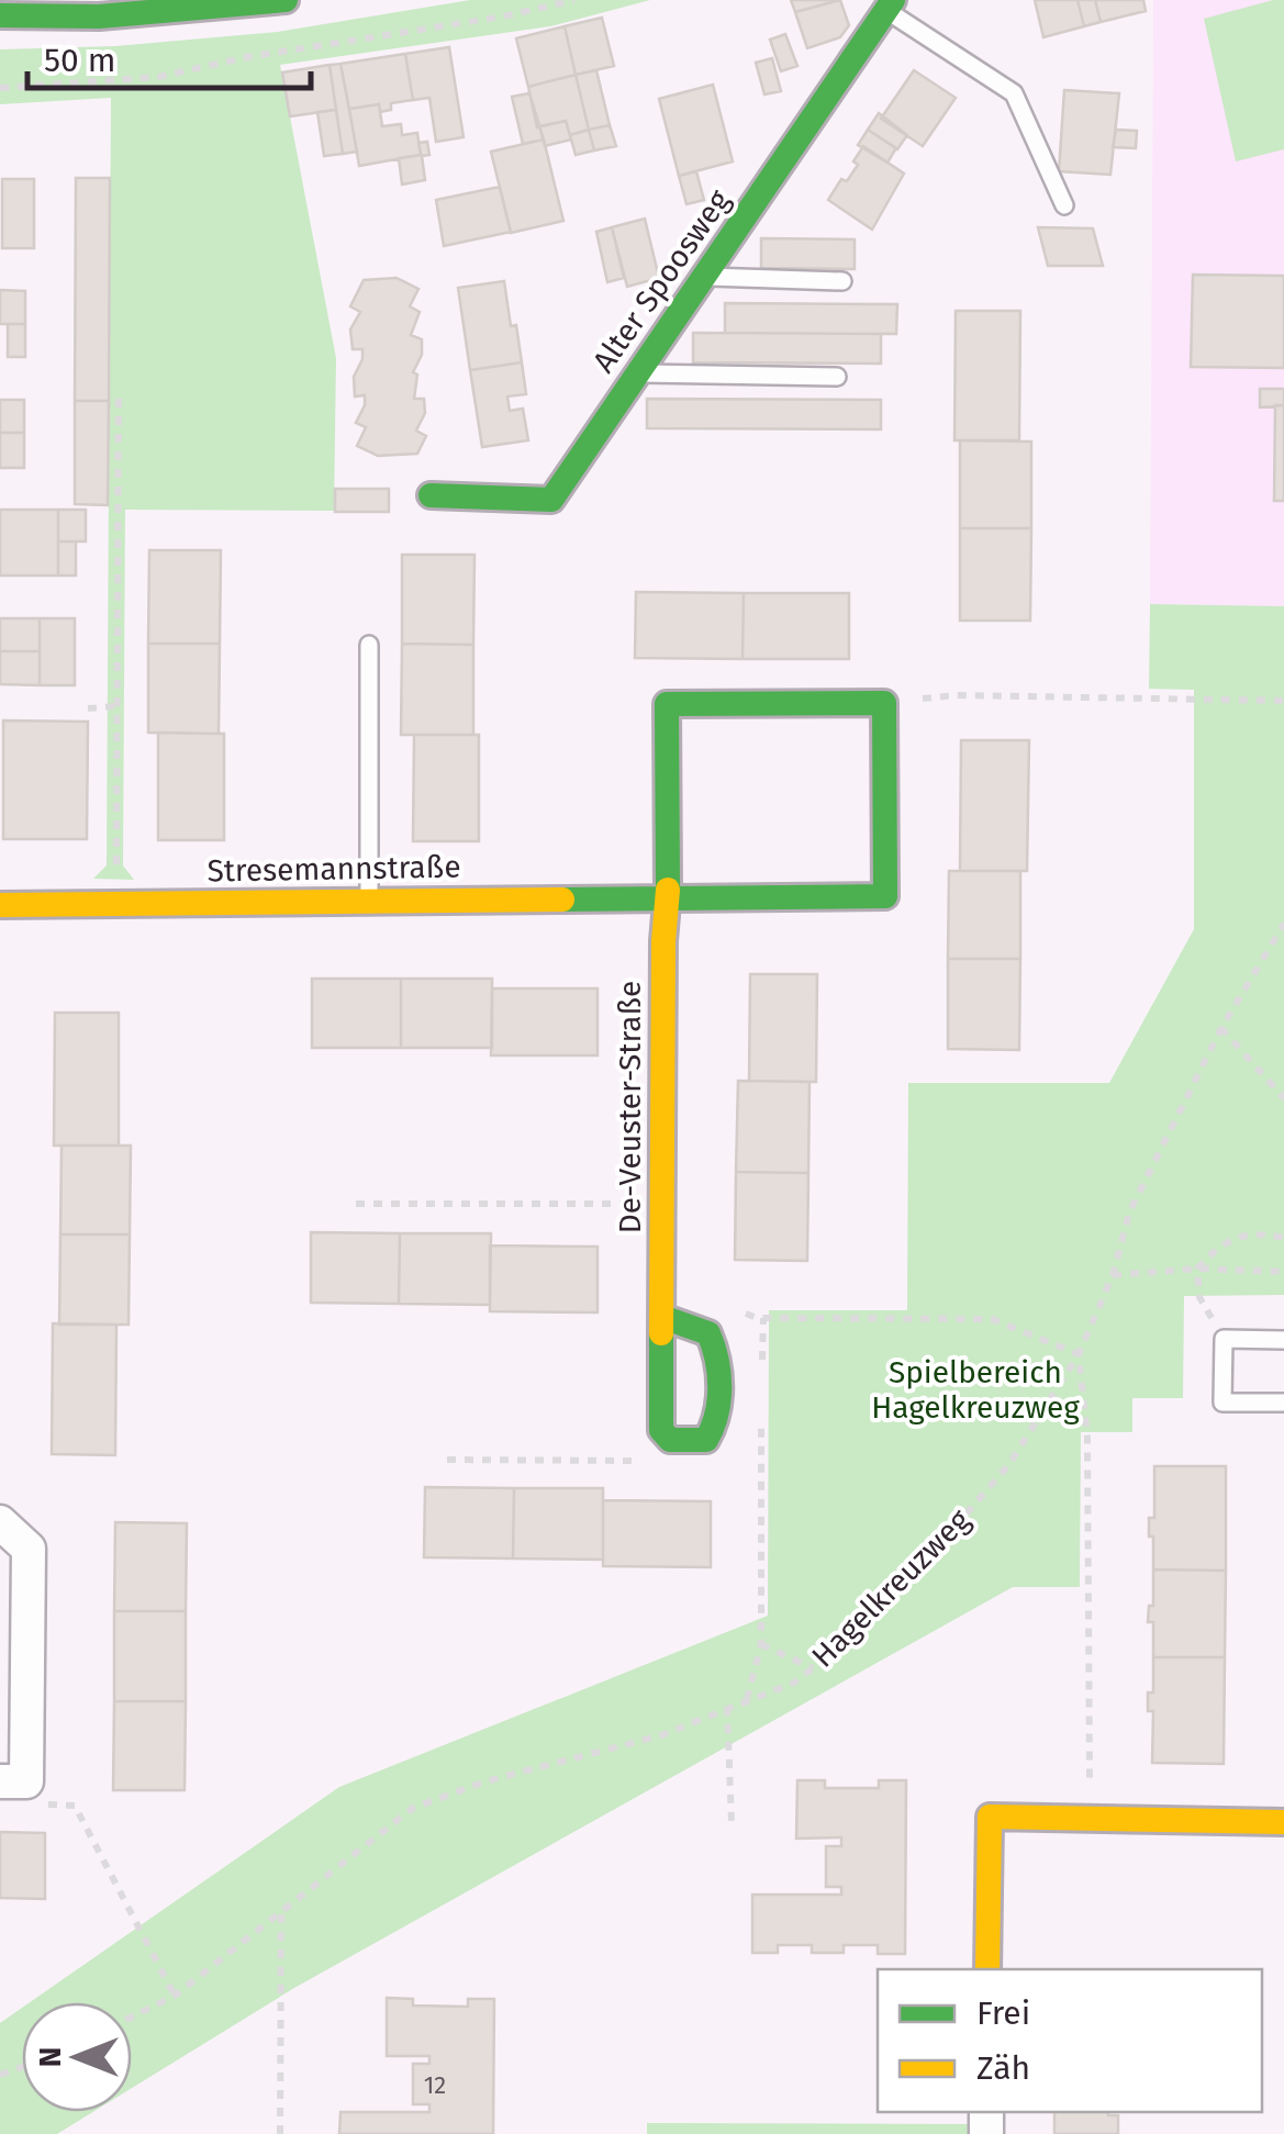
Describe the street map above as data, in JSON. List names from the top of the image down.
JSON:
{
  "streets": {
    "street": ["Alter Spoosweg", "Stresemannstraße", "De-Veuster-Straße"],
    "path": ["Hagelkreuzweg"]
  },
  "crossings": [
    ["Stresemannstraße", "De-Veuster-Straße"]
  ],
  "parks": ["Spielbereich Hagelkreuzweg"],
  "house_numbers": ["12"],
  "legend": ["Frei", "Zäh"],
  "scale_bar": "50 m",
  "north": "left"
}
